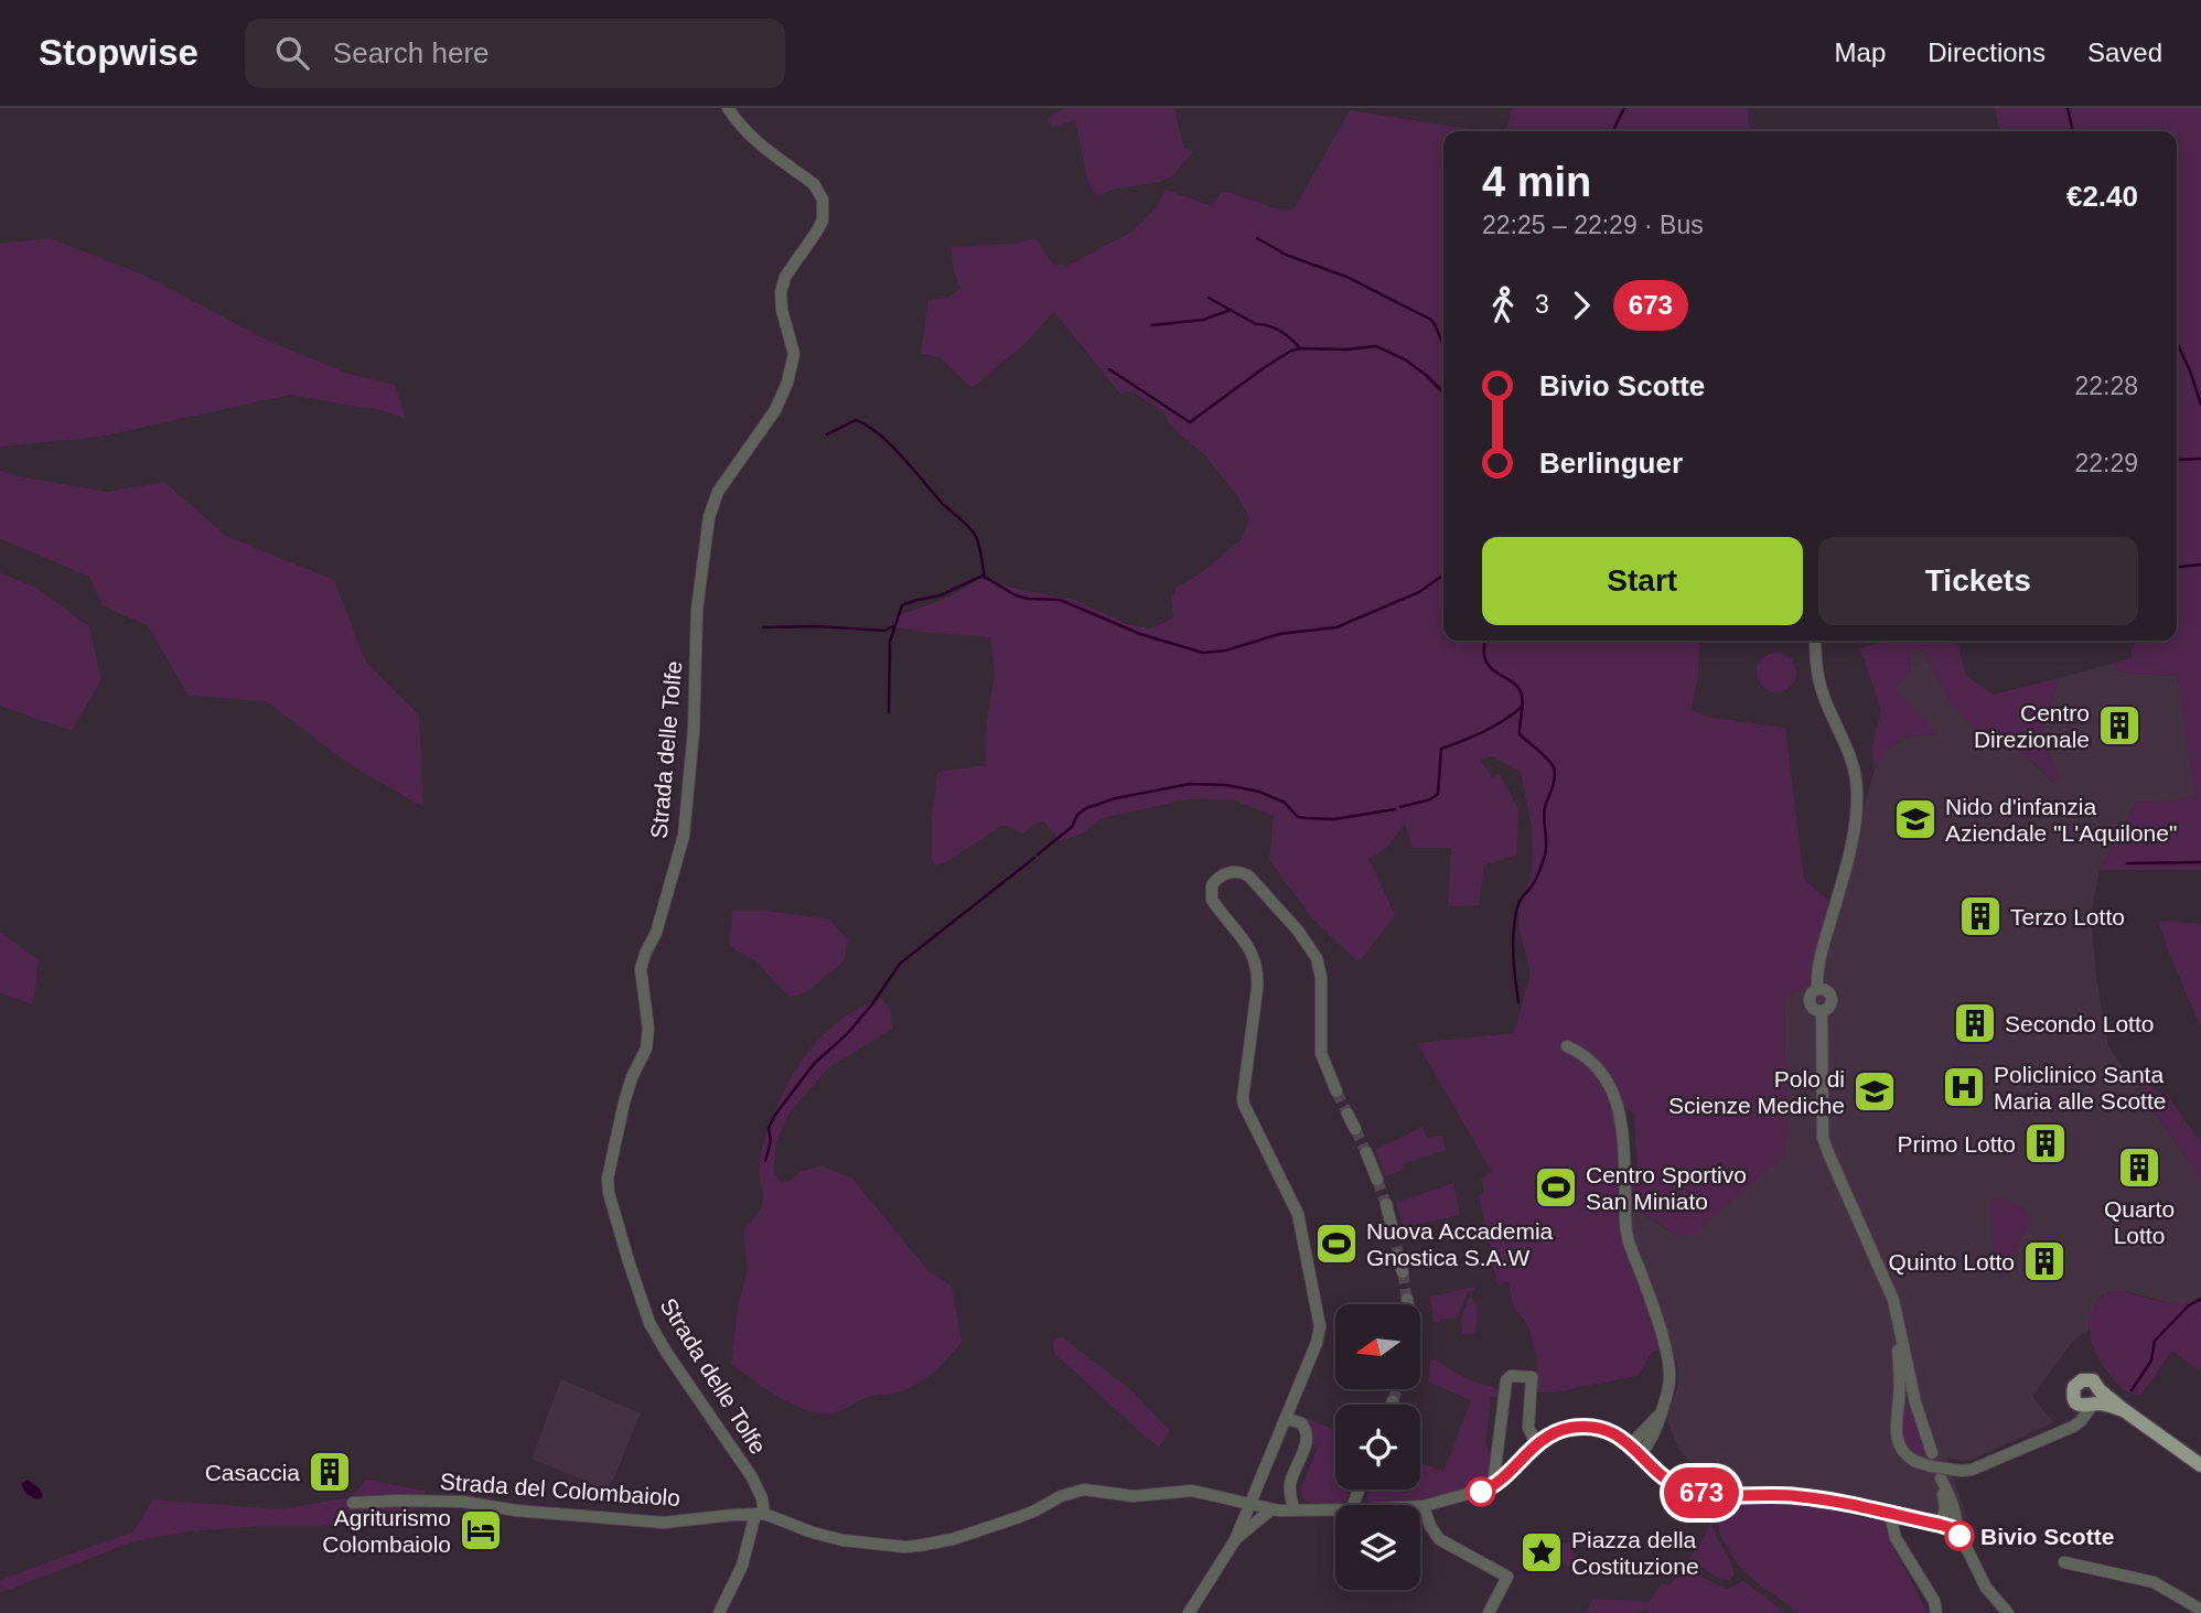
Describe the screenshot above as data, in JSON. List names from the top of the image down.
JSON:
{
  "streets": {
    "street": ["Strada delle Tolfe", "Strada del Colombaiolo"]
  },
  "crossings": [
    ["Strada delle Tolfe", "Strada del Colombaiolo"]
  ],
  "places": {
    "building": [
      "Centro Direzionale",
      "Terzo Lotto",
      "Secondo Lotto",
      "Primo Lotto",
      "Quarto Lotto",
      "Quinto Lotto",
      "Casaccia"
    ],
    "school or university": ["Nido d'infanzia Aziendale \"L'Aquilone\"", "Polo di Scienze Mediche"],
    "hospital": ["Policlinico Santa Maria alle Scotte"],
    "sports": ["Centro Sportivo San Miniato", "Nuova Accademia Gnostica S.A.W"],
    "hotel": ["Agriturismo Colombaiolo"],
    "other": ["Bivio Scotte"],
    "place": ["Piazza della Costituzione"]
  },
  "lines": ["bus line 673"],
  "north": "left",
  "page": {
    "header": "Stopwise",
    "search": "Search here",
    "nav": ["Map", "Directions", "Saved"],
    "on_map": "673",
    "heading": ["4 min", "22:25 – 22:29 · Bus", "€2.40"],
    "legs": ["3", "673"],
    "list": [
      {
        "name": "Bivio Scotte",
        "value": "22:28"
      },
      {
        "name": "Berlinguer",
        "value": "22:29"
      }
    ],
    "buttons": ["Start", "Tickets"]
  }
}
